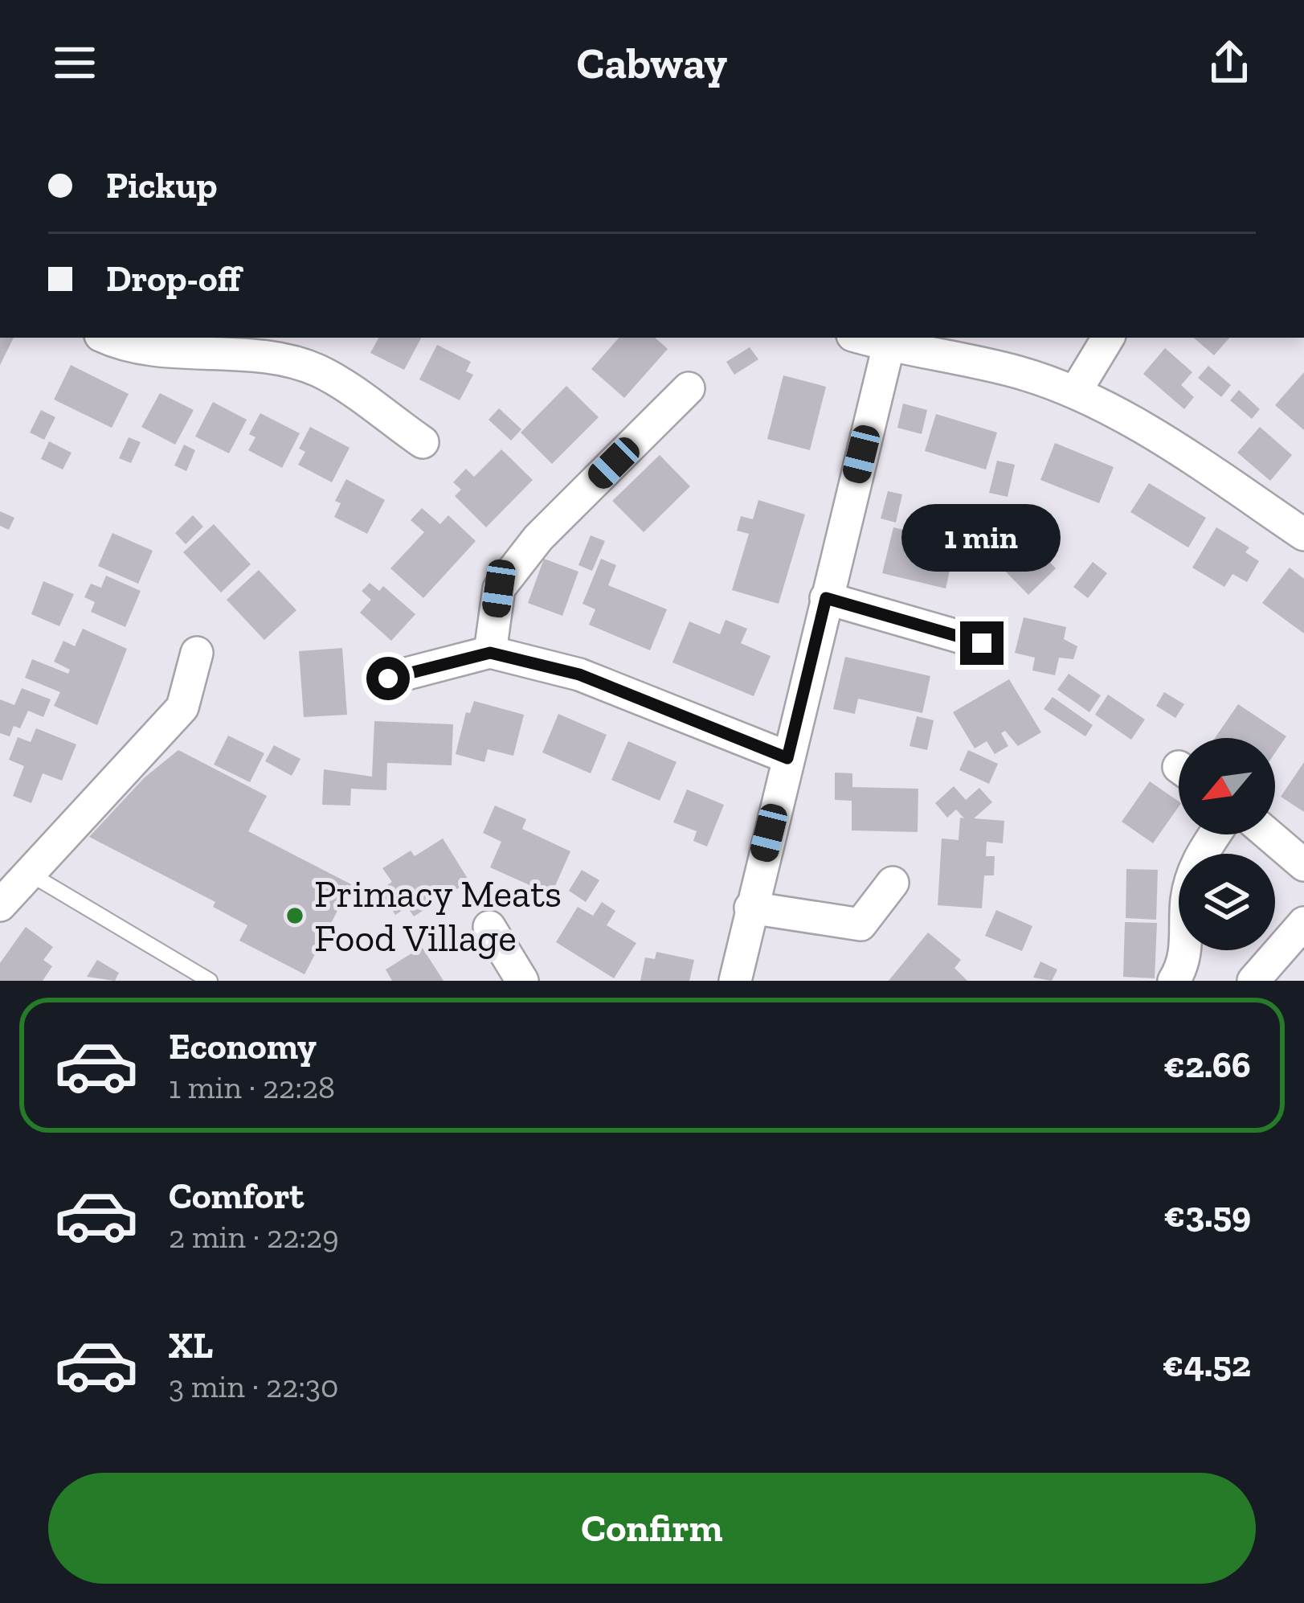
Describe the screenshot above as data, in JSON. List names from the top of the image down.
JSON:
{
  "places": ["Primacy Meats Food Village"],
  "north": "bottom left",
  "page": {
    "header": "Cabway",
    "banner": ["Pickup", "Drop-off"],
    "bubble": "1 min",
    "list": [
      {
        "name": "Economy",
        "note": "1 min · 22:28",
        "value": "€2.66"
      },
      {
        "name": "Comfort",
        "note": "2 min · 22:29",
        "value": "€3.59"
      },
      {
        "name": "XL",
        "note": "3 min · 22:30",
        "value": "€4.52"
      }
    ],
    "buttons": "Confirm"
  }
}
